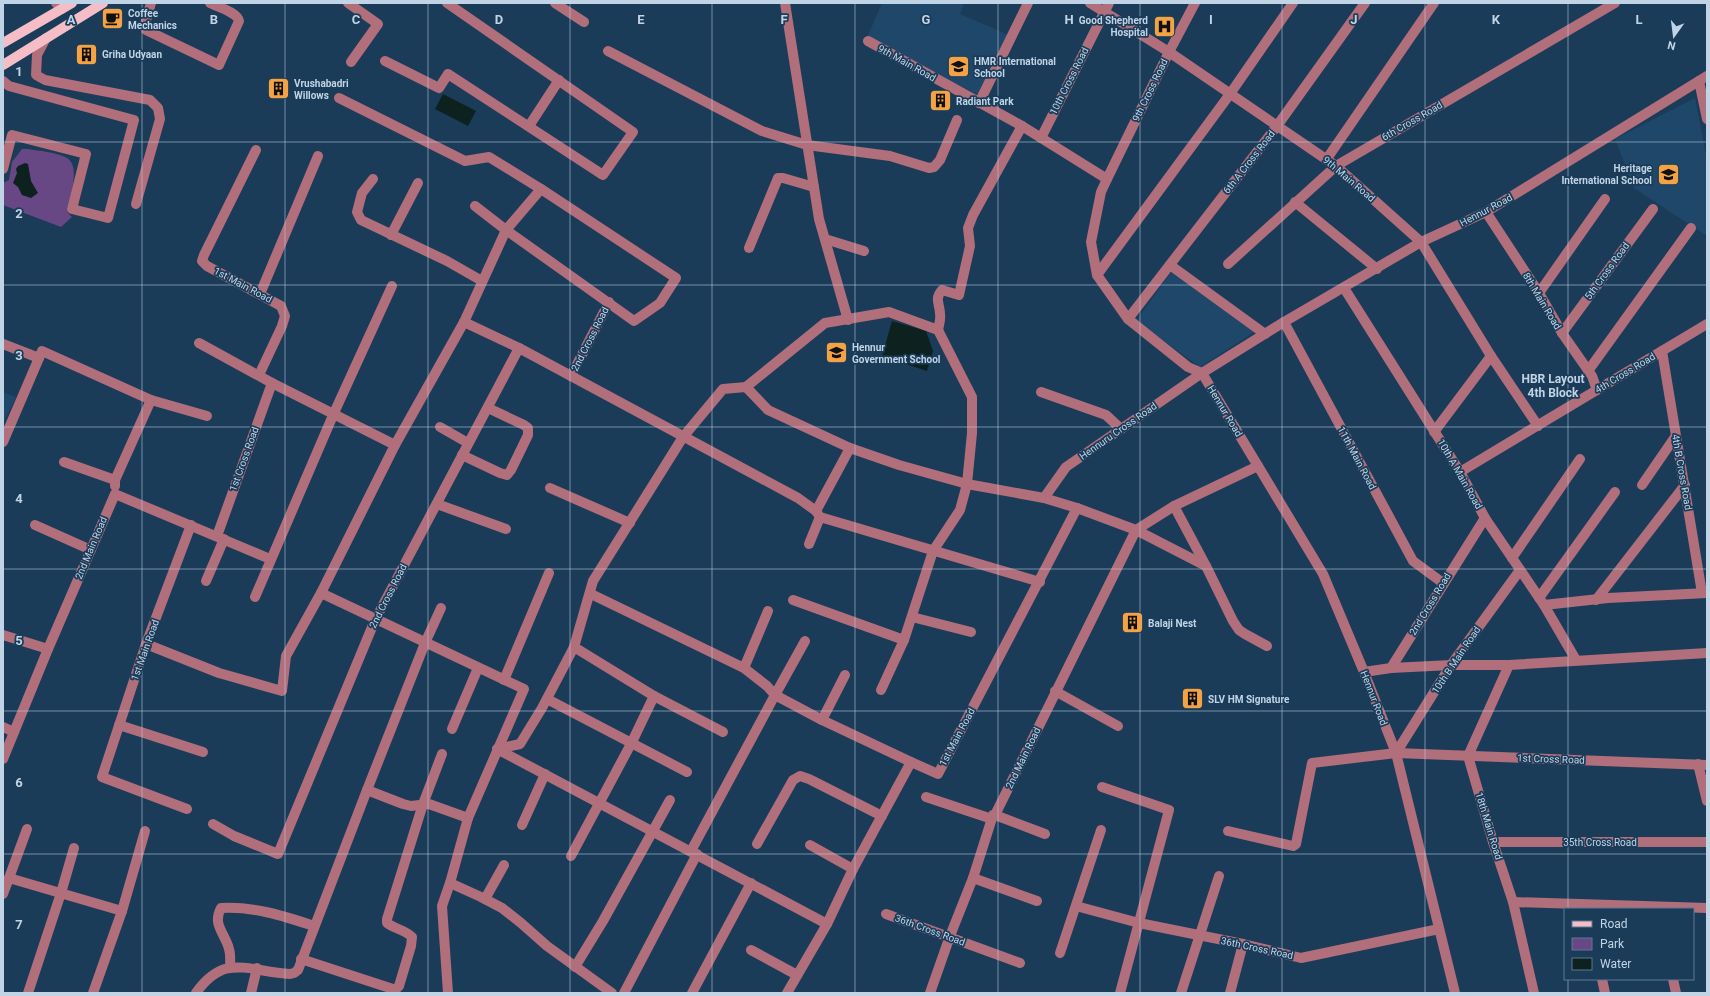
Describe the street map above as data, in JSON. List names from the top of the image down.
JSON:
{
  "streets": {
    "street": [
      "9th Main Road",
      "10th Cross Road",
      "9th Cross Road",
      "6th Cross Road",
      "6th A Cross Road",
      "Hennur Road",
      "5th Cross Road",
      "1st Main Road",
      "8th Main Road",
      "2nd Cross Road",
      "4th Cross Road",
      "Hennuru Cross Road",
      "11th Main Road",
      "1st Cross Road",
      "4th B Cross Road",
      "10th A Main Road",
      "2nd Main Road",
      "10th B Main Road",
      "18th Main Road",
      "35th Cross Road",
      "36th Cross Road"
    ]
  },
  "crossings": [
    ["9th Main Road", "10th Cross Road"],
    ["9th Main Road", "9th Cross Road"],
    ["9th Main Road", "6th Cross Road"],
    ["9th Main Road", "6th A Cross Road"],
    ["9th Main Road", "Hennur Road"],
    ["9th Main Road", "4th Cross Road"],
    ["Hennur Road", "8th Main Road"],
    ["Hennur Road", "Hennuru Cross Road"],
    ["Hennur Road", "11th Main Road"],
    ["Hennur Road", "1st Cross Road"],
    ["Hennur Road", "10th A Main Road"],
    ["Hennur Road", "10th B Main Road"],
    ["Hennur Road", "36th Cross Road"],
    ["5th Cross Road", "8th Main Road"],
    ["8th Main Road", "4th Cross Road"],
    ["2nd Cross Road", "11th Main Road"],
    ["2nd Cross Road", "10th A Main Road"],
    ["4th Cross Road", "4th B Cross Road"],
    ["4th Cross Road", "10th A Main Road"],
    ["1st Cross Road", "10th B Main Road"],
    ["1st Cross Road", "18th Main Road"],
    ["10th A Main Road", "10th B Main Road"],
    ["2nd Main Road", "36th Cross Road"],
    ["18th Main Road", "35th Cross Road"]
  ],
  "districts": ["HBR Layout 4th Block"],
  "places": {
    "cafe": ["Coffee Mechanics"],
    "hospital": ["Good Shepherd Hospital"],
    "building": [
      "Griha Udyaan",
      "Vrushabadri Willows",
      "Radiant Park",
      "Balaji Nest",
      "SLV HM Signature"
    ],
    "school or university": ["HMR International School", "Heritage International School", "Hennur Government School"]
  },
  "legend": ["Road", "Park", "Water"],
  "north": "bottom",
  "grid": {
    "columns": [
      "A",
      "B",
      "C",
      "D",
      "E",
      "F",
      "G",
      "H",
      "I",
      "J",
      "K",
      "L"
    ],
    "rows": [
      "1",
      "2",
      "3",
      "4",
      "5",
      "6",
      "7"
    ]
  }
}
